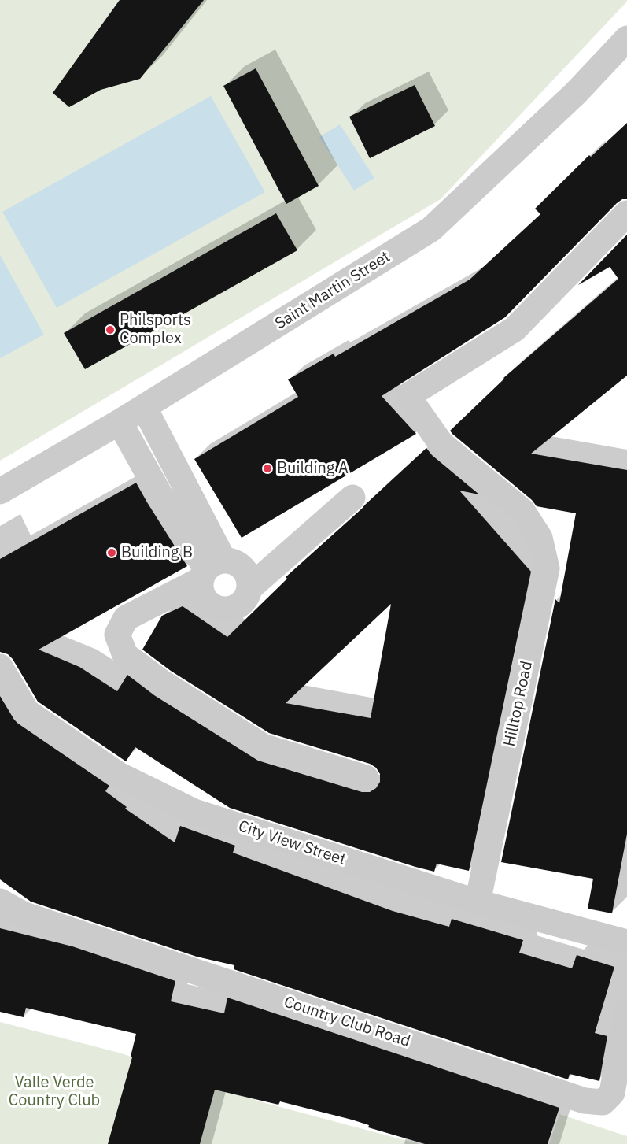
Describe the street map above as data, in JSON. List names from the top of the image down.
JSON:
{
  "streets": {
    "street": [
      "Saint Martin Street",
      "Hilltop Road",
      "City View Street",
      "Country Club Road"
    ]
  },
  "crossings": [
    ["Hilltop Road", "City View Street"]
  ],
  "parks": ["Valle Verde Country Club"],
  "places": ["Philsports Complex", "Building A", "Building B"]
}
